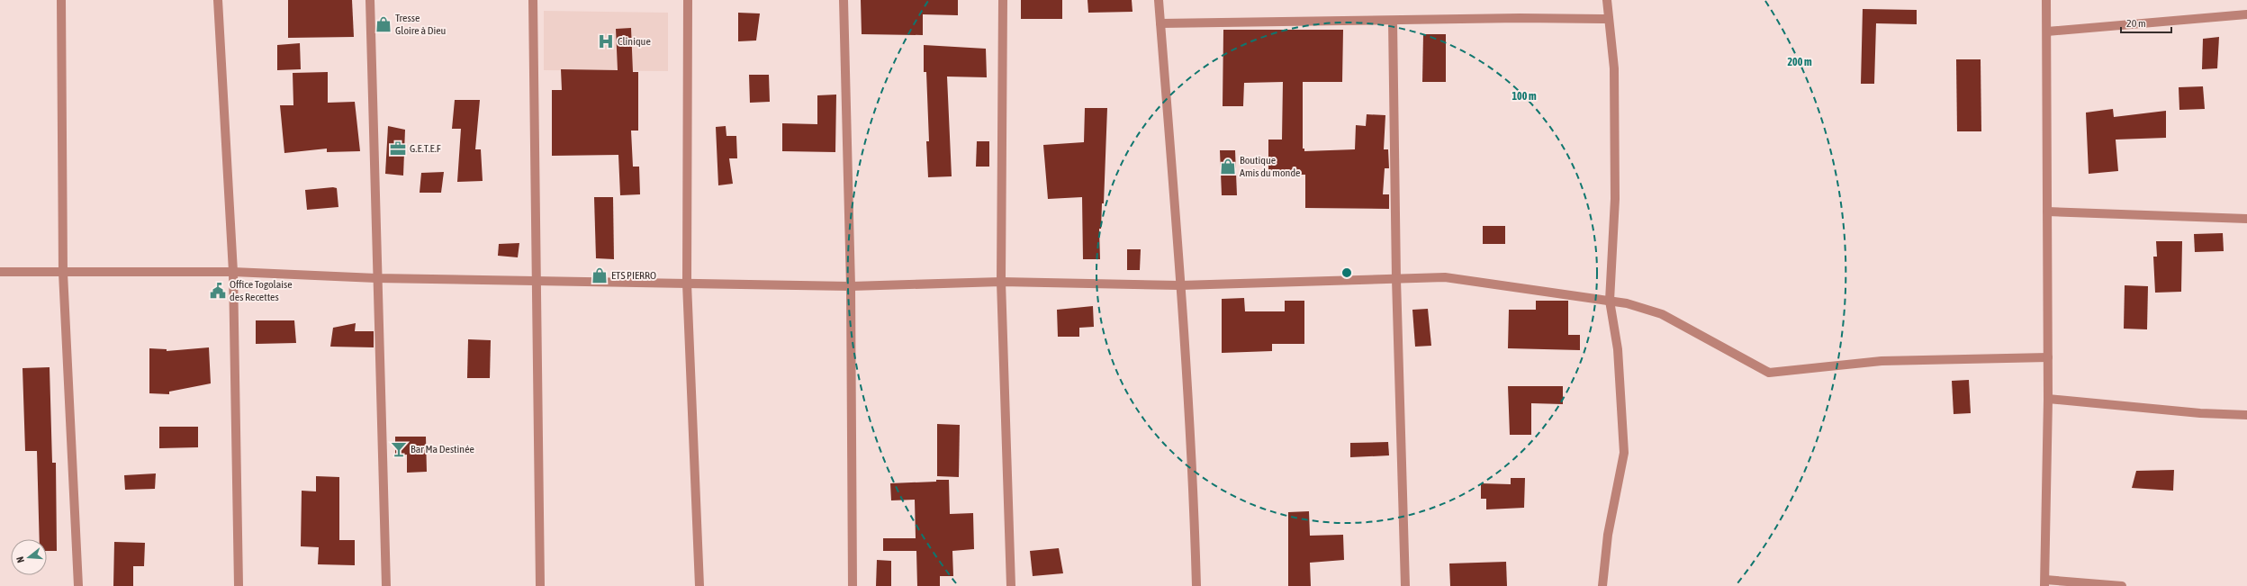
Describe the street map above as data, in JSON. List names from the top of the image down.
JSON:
{
  "places": {
    "shop": ["Tresse Gloire à Dieu", "Boutique Amis du monde", "ETS PIERRO"],
    "hospital": ["Clinique"],
    "office": ["G.E.T.E.F"],
    "public building": ["Office Togolaise des Recettes"],
    "bar": ["Bar Ma Destinée"]
  },
  "scale_bar": "20 m",
  "north": "left",
  "rings": ["200 m", "100 m"]
}
